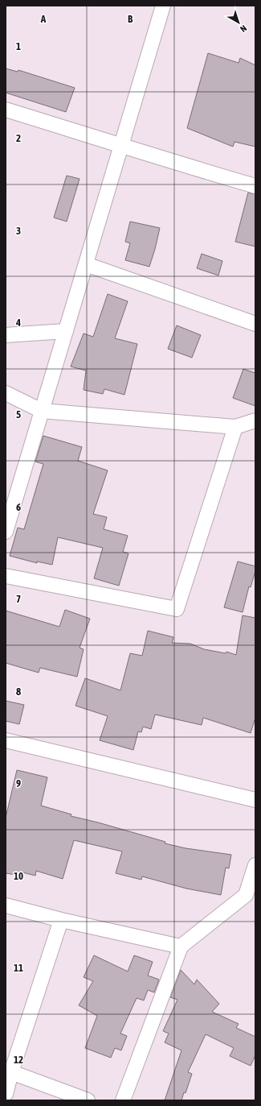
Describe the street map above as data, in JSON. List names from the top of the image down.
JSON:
{
  "north": "bottom right",
  "grid": {
    "columns": ["A", "B"],
    "rows": [
      "1",
      "2",
      "3",
      "4",
      "5",
      "6",
      "7",
      "8",
      "9",
      "10",
      "11",
      "12"
    ]
  }
}
